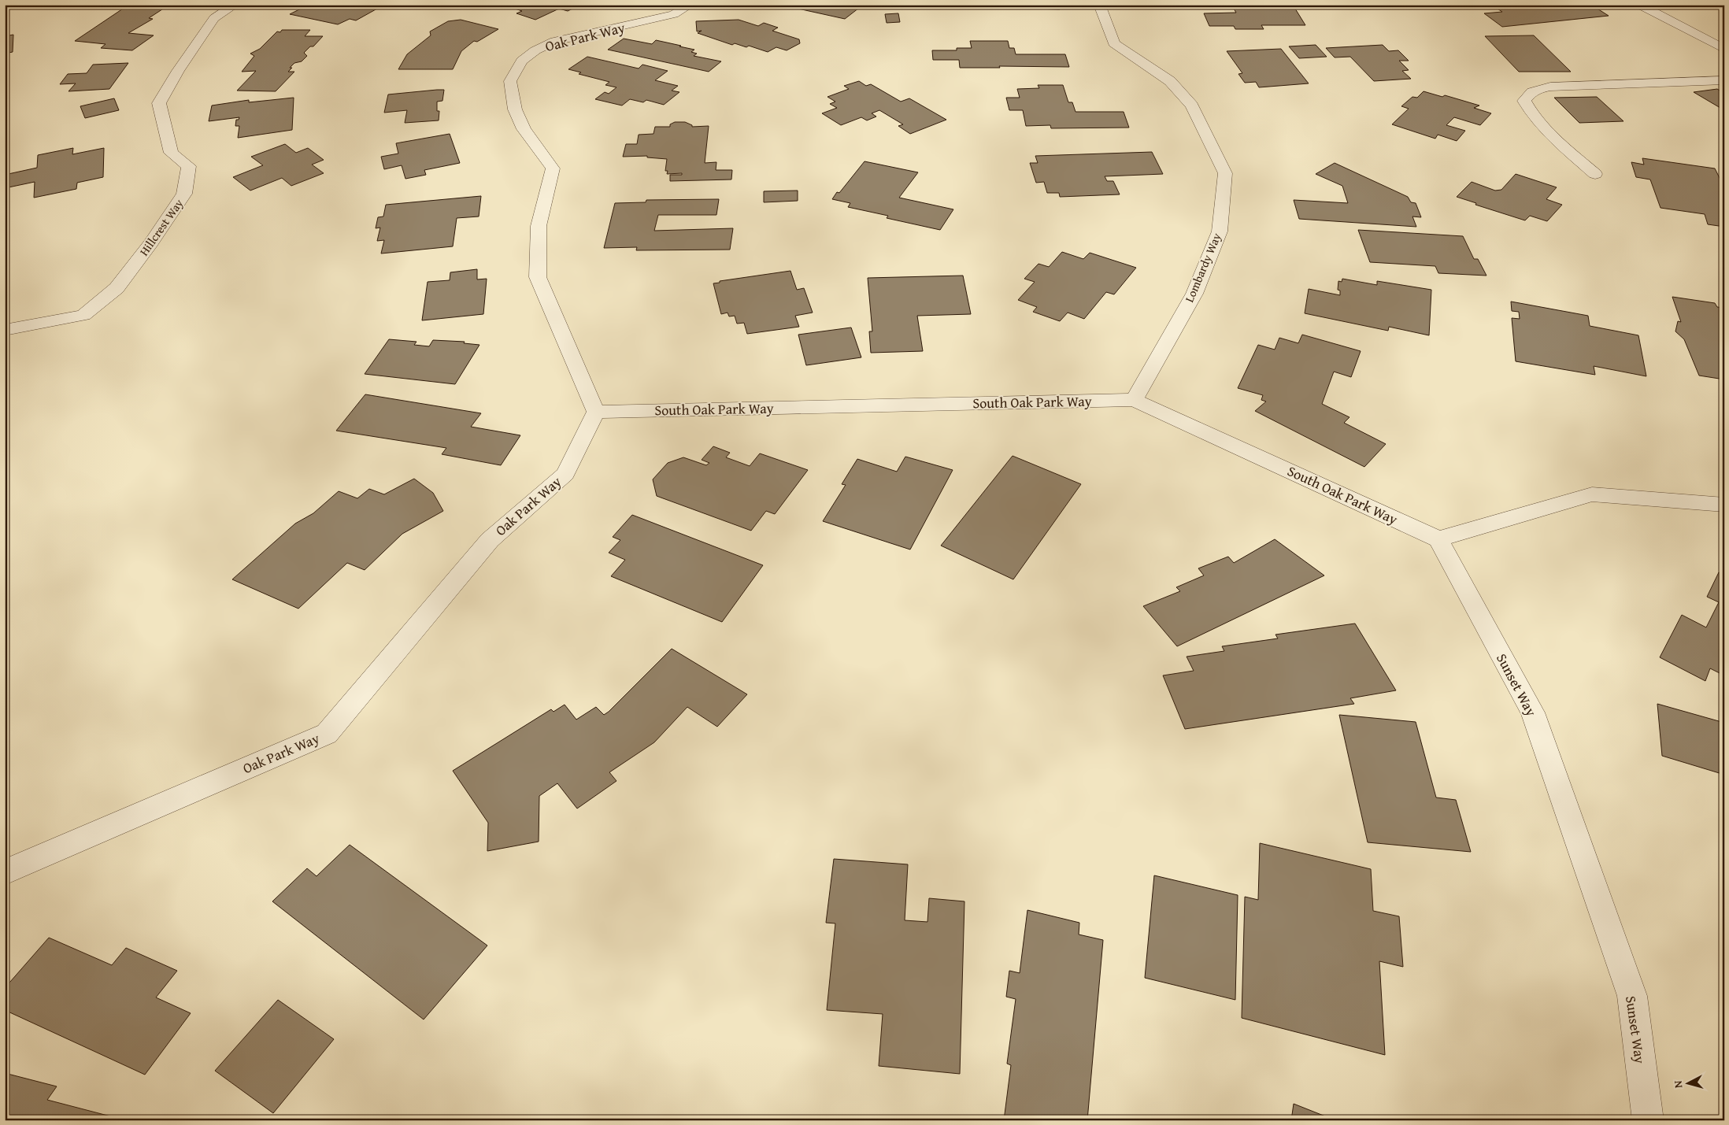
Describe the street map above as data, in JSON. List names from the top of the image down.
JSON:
{
  "streets": {
    "street": [
      "Oak Park Way",
      "Hillcrest Way",
      "Lombardy Way",
      "South Oak Park Way",
      "Sunset Way"
    ]
  },
  "crossings": [
    ["Oak Park Way", "South Oak Park Way"],
    ["Lombardy Way", "South Oak Park Way"],
    ["South Oak Park Way", "Sunset Way"]
  ],
  "north": "left"
}
